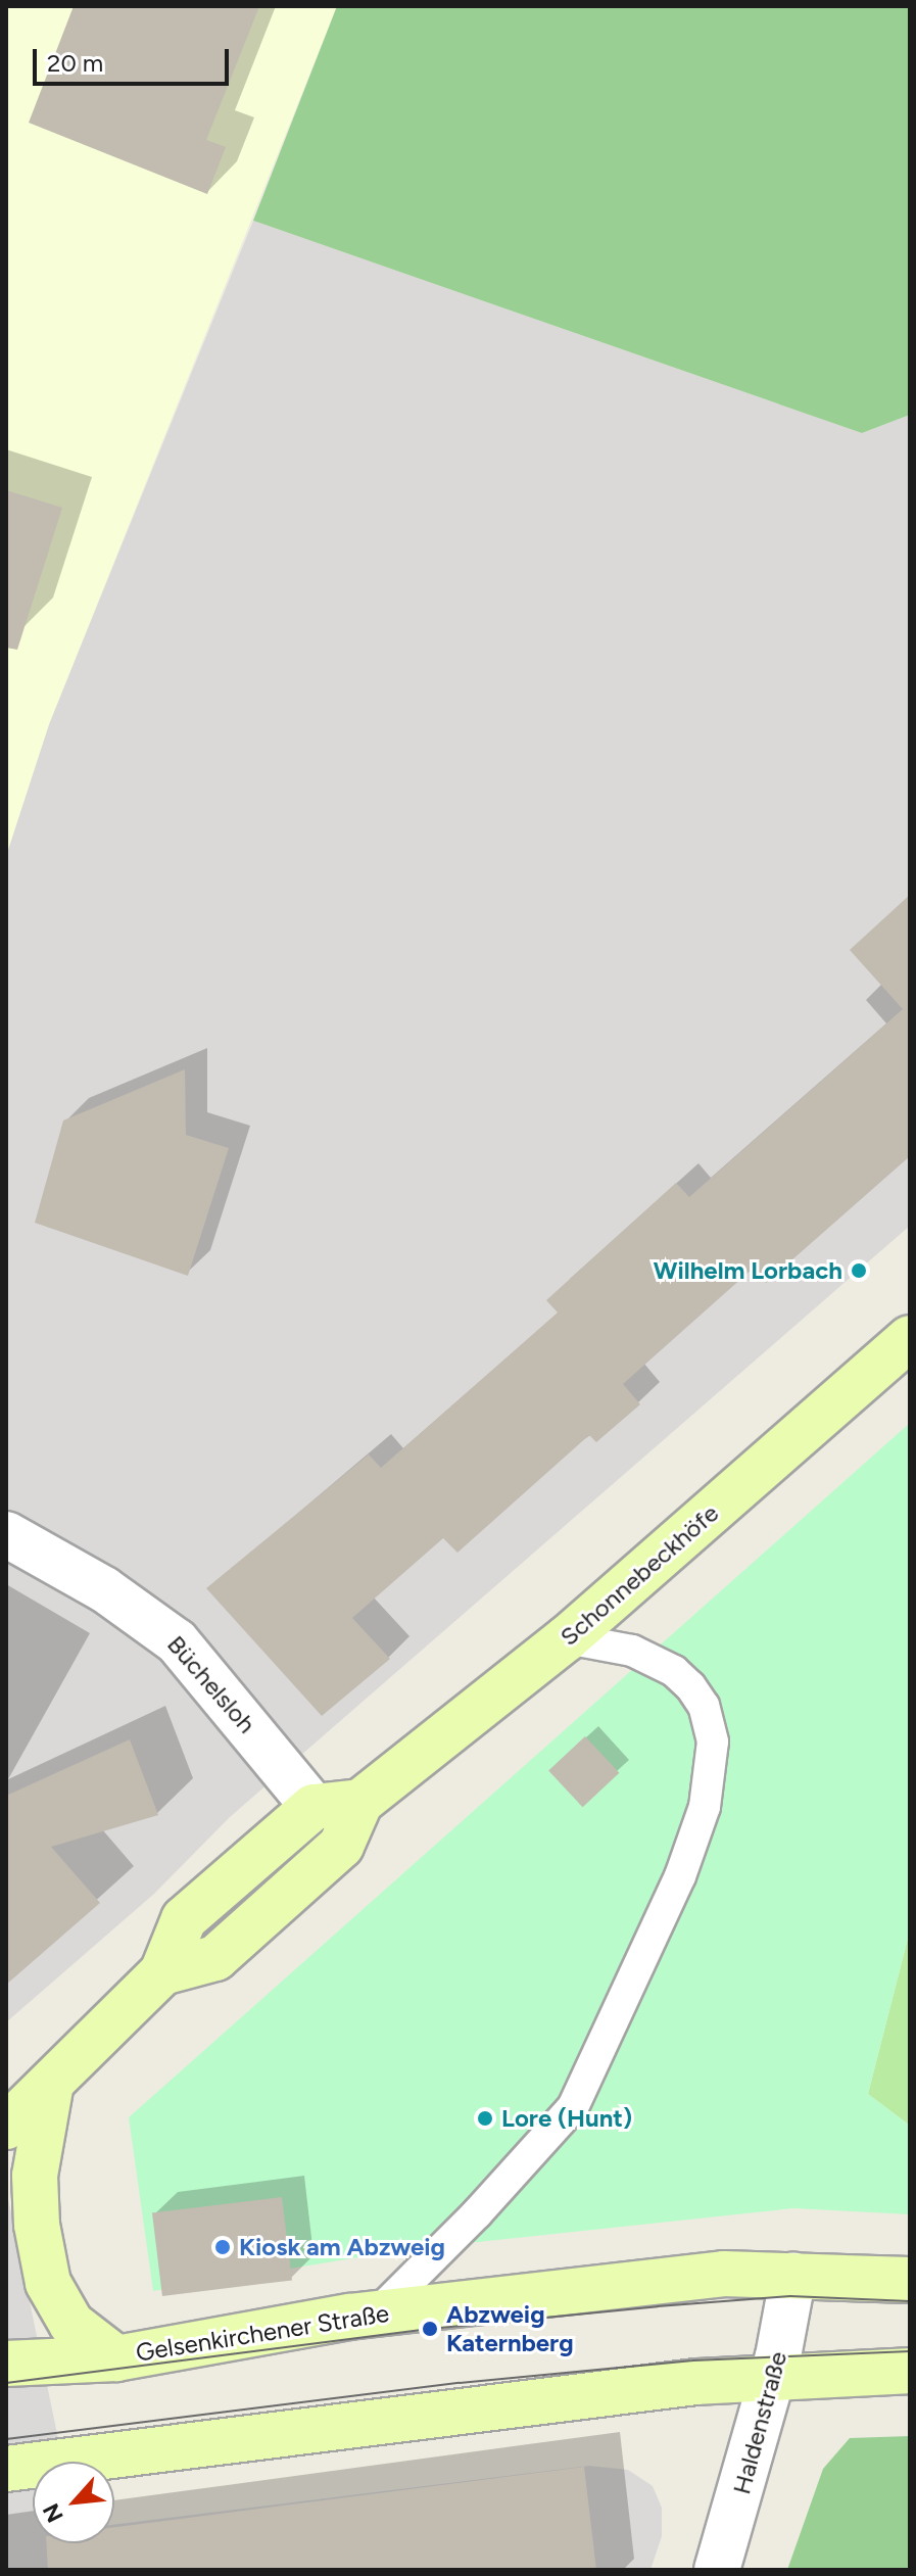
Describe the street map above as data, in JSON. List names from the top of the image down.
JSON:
{
  "streets": {
    "main road": ["Schonnebeckhöfe", "Gelsenkirchener Straße"],
    "street": ["Büchelsloh", "Haldenstraße"]
  },
  "crossings": [
    ["Gelsenkirchener Straße", "Haldenstraße"]
  ],
  "places": [
    "Wilhelm Lorbach",
    "Lore (Hunt)",
    "Kiosk am Abzweig",
    "Abzweig Katernberg"
  ],
  "scale_bar": "20 m",
  "north": "bottom left"
}
